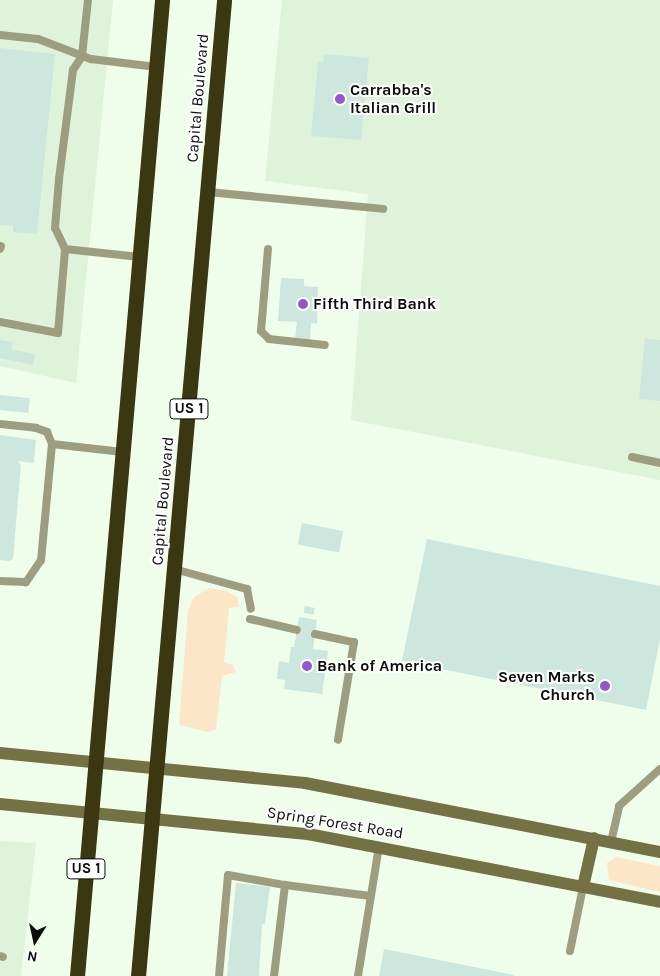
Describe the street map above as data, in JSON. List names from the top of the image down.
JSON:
{
  "streets": {
    "highway": ["Capital Boulevard", "US 1"],
    "main road": ["Spring Forest Road"]
  },
  "crossings": [
    ["Capital Boulevard", "Spring Forest Road"],
    ["US 1", "Spring Forest Road"]
  ],
  "places": [
    "Carrabba's Italian Grill",
    "Fifth Third Bank",
    "Bank of America",
    "Seven Marks Church"
  ],
  "north": "bottom"
}
